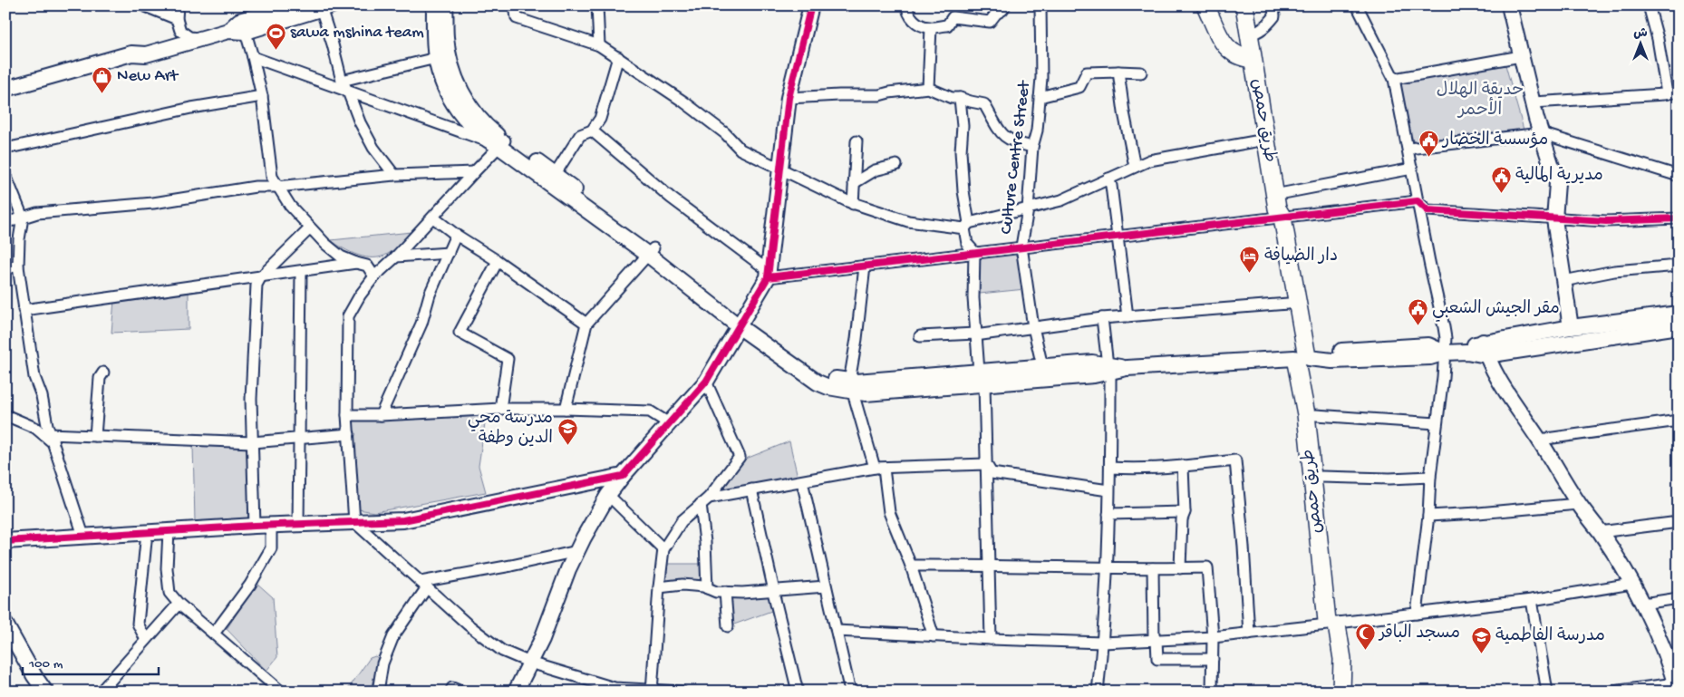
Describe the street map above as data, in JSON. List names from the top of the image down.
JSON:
{
  "streets": {
    "main road": ["طريق حمص"],
    "street": ["Culture Centre Street"]
  },
  "parks": ["حديقة الهلال الأحمر"],
  "places": {
    "sports": ["sawa mshina team"],
    "shop": ["New Art"],
    "public building": ["مؤسسة الخضار", "مديرية المالية", "مقر الجيش الشعبي"],
    "hotel": ["دار الضيافة"],
    "school or university": ["مدرسة محي الدين وطفة", "مدرسة الفاطمية"],
    "mosque": ["مسجد الباقر"]
  },
  "scale_bar": "100 m",
  "north": "top"
}
